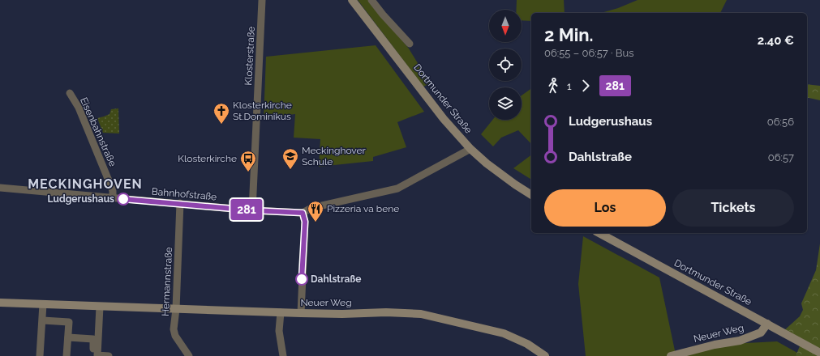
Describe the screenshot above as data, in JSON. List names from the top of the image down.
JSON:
{
  "streets": {
    "street": [
      "Klosterstraße",
      "Dortmunder Straße",
      "Eisenbahnstraße",
      "Bahnhofstraße",
      "Hermannstraße",
      "Neuer Weg"
    ]
  },
  "crossings": [
    ["Klosterstraße", "Bahnhofstraße"],
    ["Dortmunder Straße", "Bahnhofstraße"],
    ["Dortmunder Straße", "Neuer Weg"],
    ["Eisenbahnstraße", "Bahnhofstraße"],
    ["Bahnhofstraße", "Hermannstraße"],
    ["Hermannstraße", "Neuer Weg"]
  ],
  "districts": ["MECKINGHOVEN"],
  "places": {
    "church": ["Klosterkirche St.Dominikus"],
    "school or university": ["Meckinghover Schule"],
    "bus stop": ["Klosterkirche"],
    "other": ["Ludgerushaus", "Dahlstraße"],
    "restaurant": ["Pizzeria va bene"]
  },
  "lines": ["bus line 281"],
  "north": "bottom",
  "page": {
    "on_map": "281",
    "heading": ["2 Min.", "06:55 – 06:57 · Bus", "2.40 €"],
    "legs": ["1", "281"],
    "list": [
      {
        "name": "Ludgerushaus",
        "value": "06:56"
      },
      {
        "name": "Dahlstraße",
        "value": "06:57"
      }
    ],
    "buttons": ["Los", "Tickets"]
  }
}
